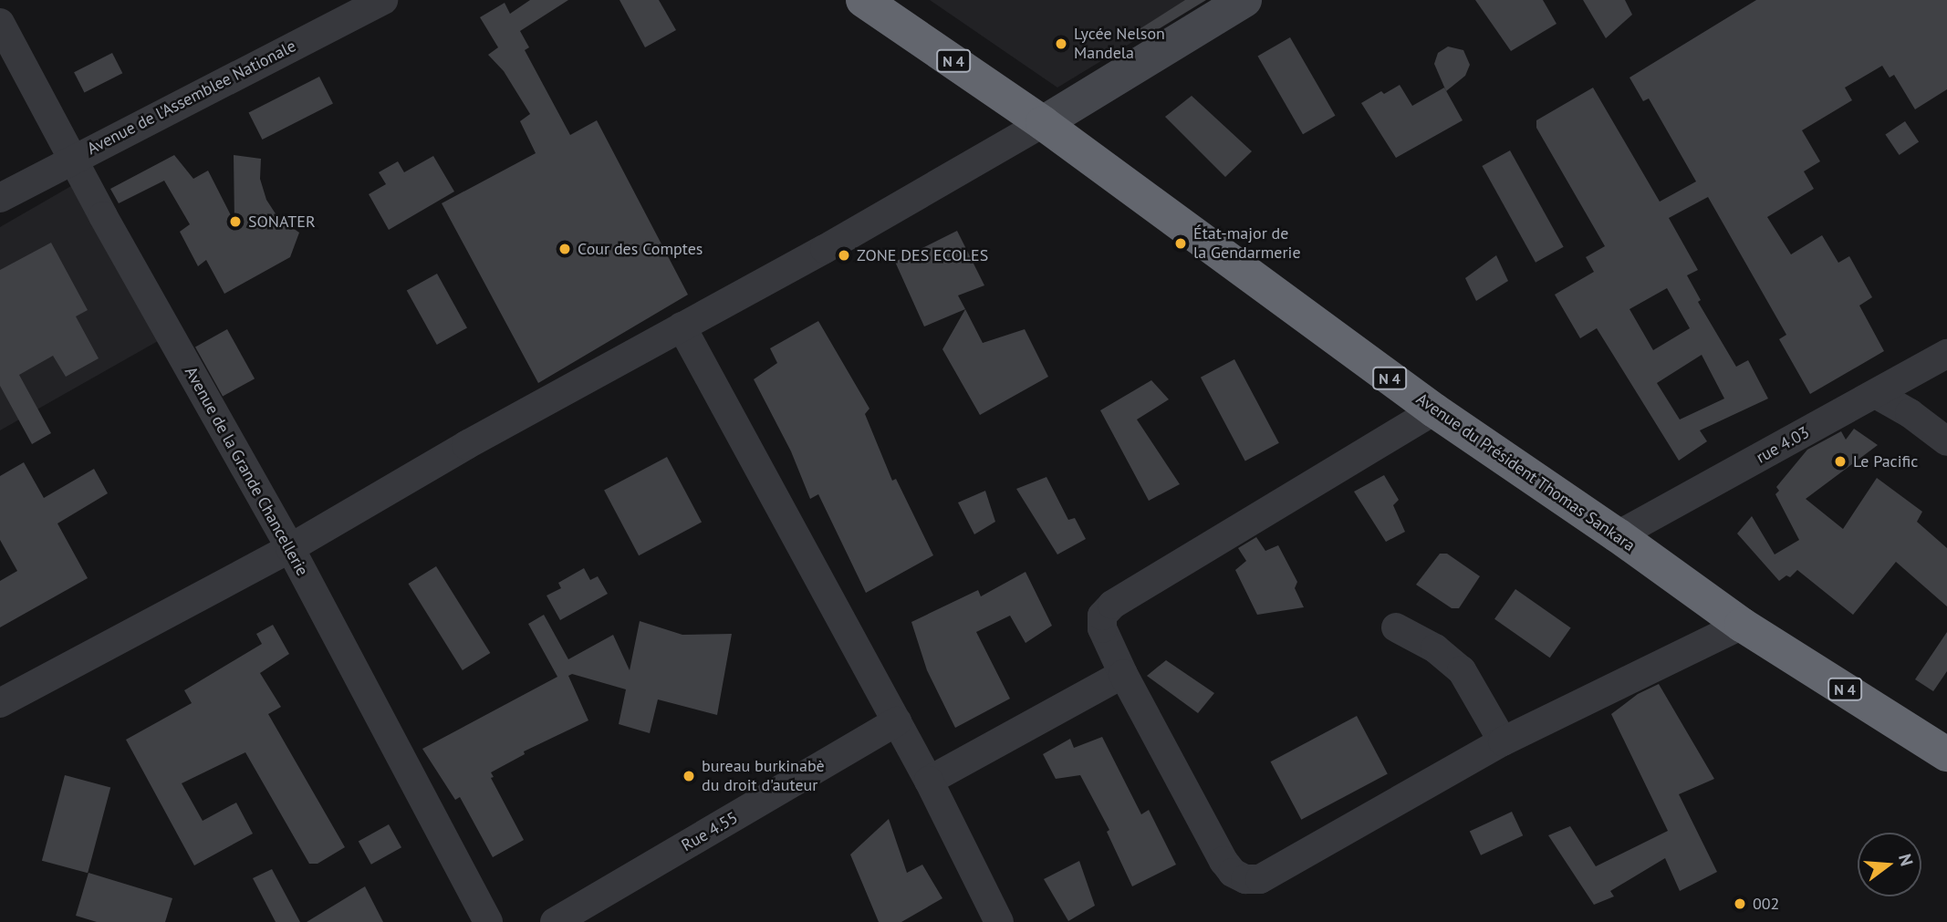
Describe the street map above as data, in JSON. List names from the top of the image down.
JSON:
{
  "streets": {
    "highway": ["N 4", "Avenue du Président Thomas Sankara"],
    "street": [
      "Avenue de l'Assemblee Nationale",
      "rue 4.03",
      "Avenue de la Grande Chancellerie",
      "Rue 4.55"
    ]
  },
  "crossings": [
    ["Avenue de l'Assemblee Nationale", "Avenue de la Grande Chancellerie"],
    ["rue 4.03", "Avenue du Président Thomas Sankara"]
  ],
  "places": [
    "Lycée Nelson Mandela",
    "SONATER",
    "État-major de la Gendarmerie",
    "Cour des Comptes",
    "ZONE DES ECOLES",
    "Le Pacific",
    "bureau burkinabè du droit d'auteur",
    "002"
  ],
  "north": "right"
}
